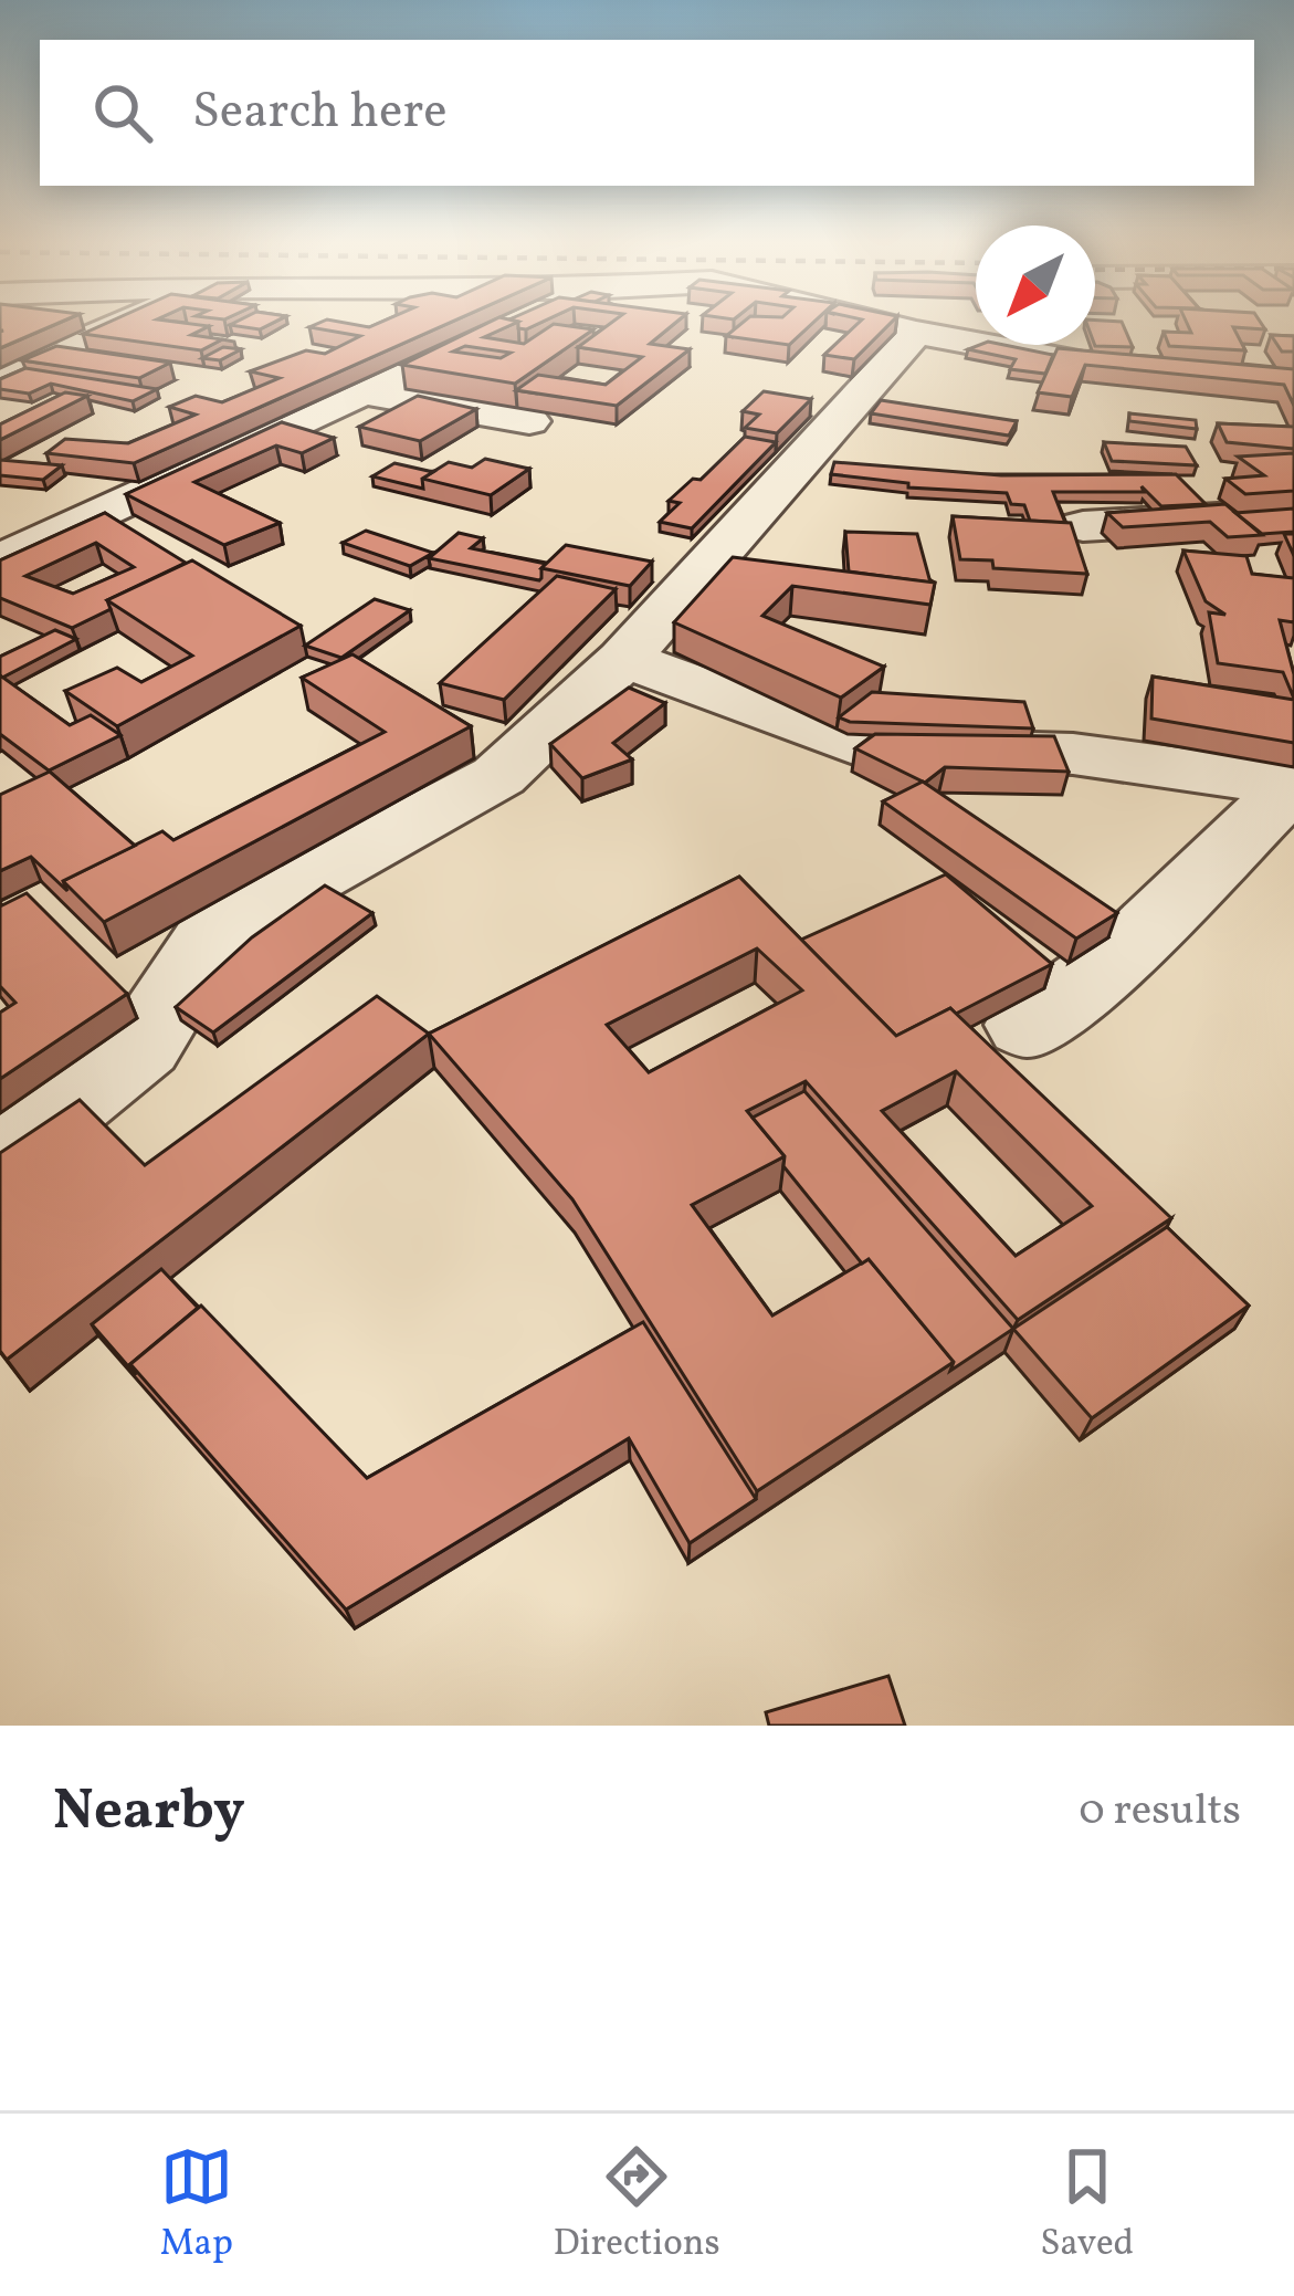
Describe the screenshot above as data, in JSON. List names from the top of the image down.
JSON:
{
  "north": "bottom left",
  "page": {
    "search": "Search here",
    "heading": ["Nearby", "0 results"],
    "nav": ["Map", "Directions", "Saved"]
  }
}
